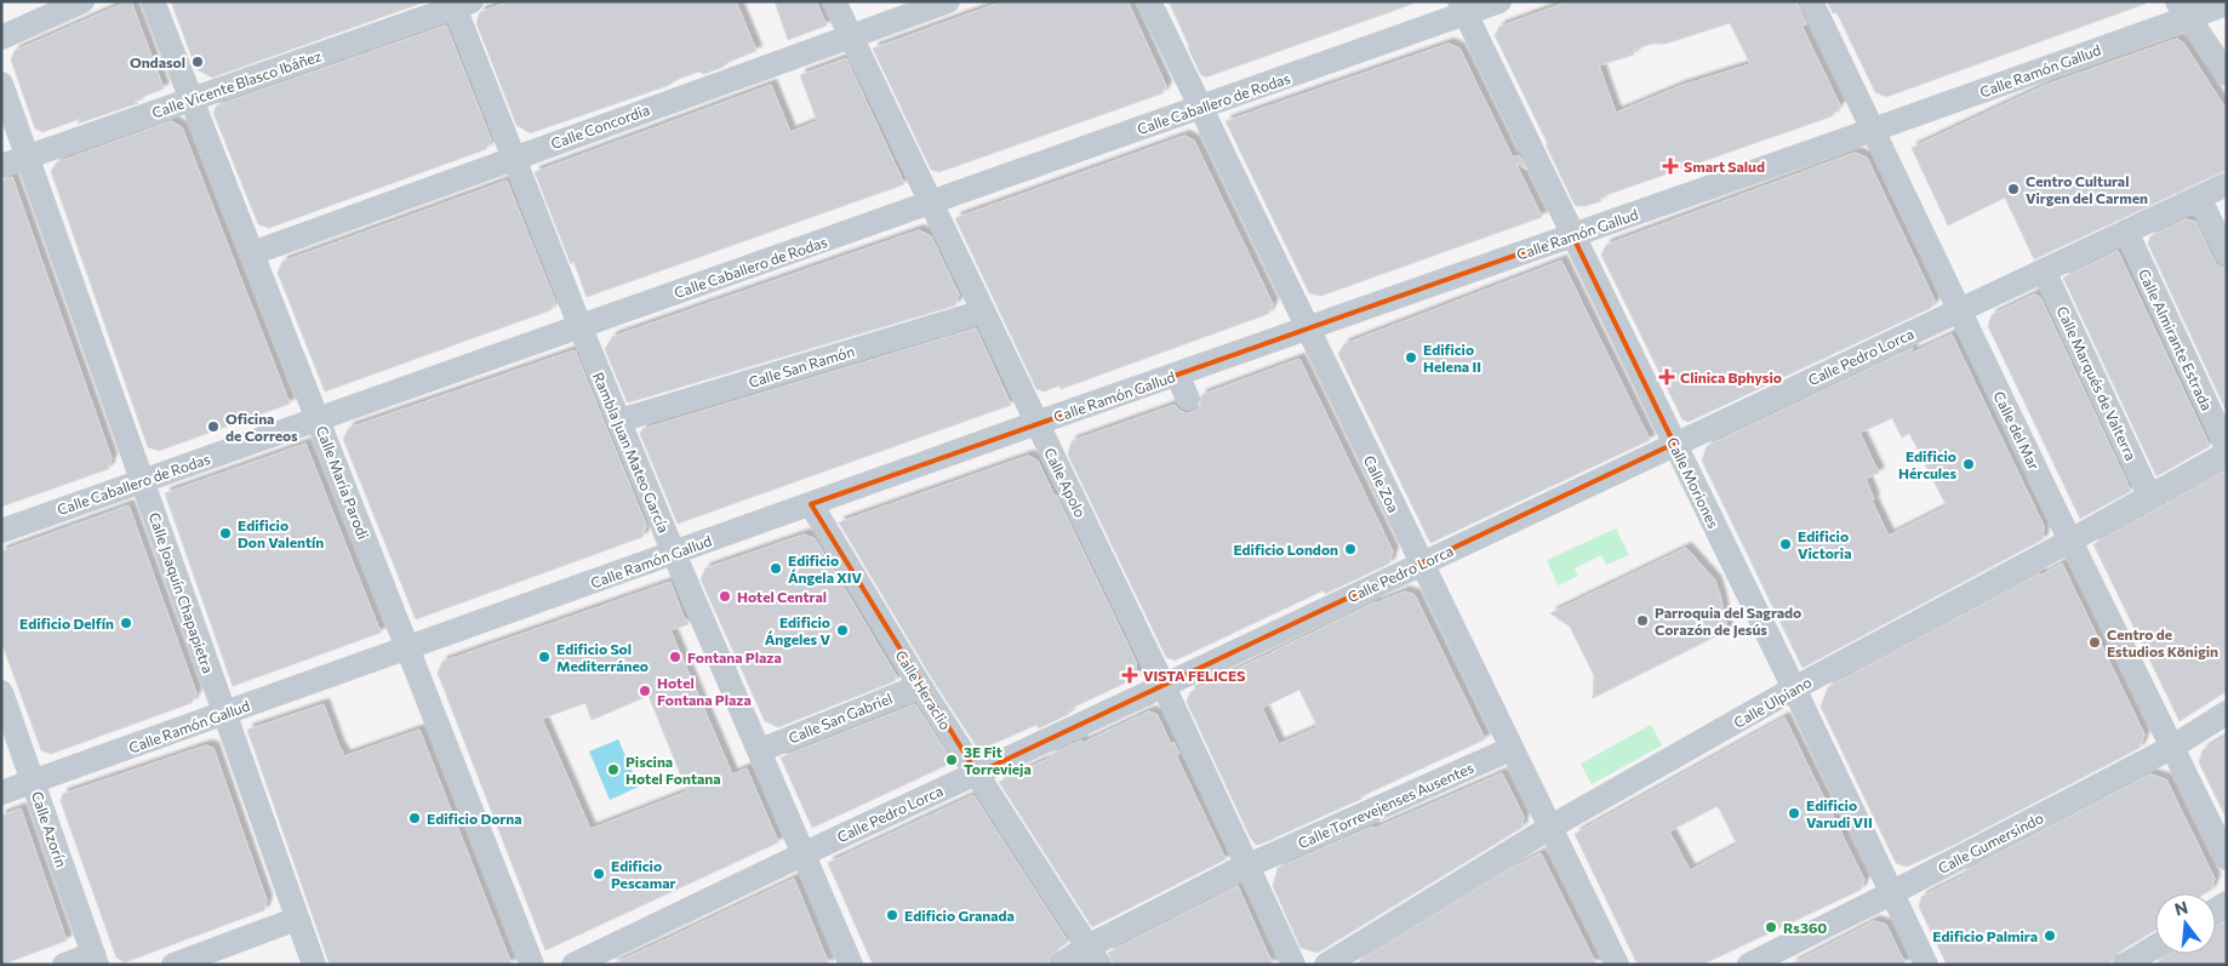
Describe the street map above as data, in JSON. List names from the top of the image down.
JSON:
{
  "streets": {
    "street": [
      "Calle Ramón Gallud",
      "Calle Vicente Blasco Ibáñez",
      "Calle Caballero de Rodas",
      "Calle Concordia",
      "Calle Almirante Estrada",
      "Calle Pedro Lorca",
      "Calle San Ramón",
      "Calle Marqués de Valterra",
      "Calle del Mar",
      "Rambla Juan Mateo García",
      "Calle María Parodi",
      "Calle Apolo",
      "Calle Moriones",
      "Calle Zoa",
      "Calle Joaquín Chapapietra",
      "Calle Heraclio",
      "Calle Ulpiano",
      "Calle San Gabriel",
      "Calle Torrevejenses Ausentes",
      "Calle Azorín",
      "Calle Gumersindo"
    ]
  },
  "crossings": [
    ["Calle Ramón Gallud", "Calle del Mar"],
    ["Calle Ramón Gallud", "Rambla Juan Mateo García"],
    ["Calle Ramón Gallud", "Calle María Parodi"],
    ["Calle Ramón Gallud", "Calle Apolo"],
    ["Calle Ramón Gallud", "Calle Moriones"],
    ["Calle Ramón Gallud", "Calle Zoa"],
    ["Calle Ramón Gallud", "Calle Joaquín Chapapietra"],
    ["Calle Ramón Gallud", "Calle Heraclio"],
    ["Calle Ramón Gallud", "Calle Azorín"],
    ["Calle Vicente Blasco Ibáñez", "Rambla Juan Mateo García"],
    ["Calle Vicente Blasco Ibáñez", "Calle María Parodi"],
    ["Calle Vicente Blasco Ibáñez", "Calle Joaquín Chapapietra"],
    ["Calle Caballero de Rodas", "Rambla Juan Mateo García"],
    ["Calle Caballero de Rodas", "Calle María Parodi"],
    ["Calle Caballero de Rodas", "Calle Apolo"],
    ["Calle Caballero de Rodas", "Calle Moriones"],
    ["Calle Caballero de Rodas", "Calle Zoa"],
    ["Calle Caballero de Rodas", "Calle Joaquín Chapapietra"],
    ["Calle Concordia", "Rambla Juan Mateo García"],
    ["Calle Concordia", "Calle María Parodi"],
    ["Calle Concordia", "Calle Apolo"],
    ["Calle Almirante Estrada", "Calle Pedro Lorca"],
    ["Calle Pedro Lorca", "Calle Marqués de Valterra"],
    ["Calle Pedro Lorca", "Calle del Mar"],
    ["Calle Pedro Lorca", "Rambla Juan Mateo García"],
    ["Calle Pedro Lorca", "Calle Apolo"],
    ["Calle Pedro Lorca", "Calle Moriones"],
    ["Calle Pedro Lorca", "Calle Zoa"],
    ["Calle Pedro Lorca", "Calle Heraclio"],
    ["Calle San Ramón", "Rambla Juan Mateo García"],
    ["Calle San Ramón", "Calle Apolo"],
    ["Calle Marqués de Valterra", "Calle Ulpiano"],
    ["Calle del Mar", "Calle Ulpiano"],
    ["Calle del Mar", "Calle Gumersindo"],
    ["Rambla Juan Mateo García", "Calle San Gabriel"],
    ["Calle Moriones", "Calle Ulpiano"],
    ["Calle Moriones", "Calle Gumersindo"],
    ["Calle Zoa", "Calle Ulpiano"],
    ["Calle Zoa", "Calle Torrevejenses Ausentes"],
    ["Calle Heraclio", "Calle San Gabriel"]
  ],
  "places": {
    "other": [
      "Ondasol",
      "Centro Cultural Virgen del Carmen",
      "Edificio Helena II",
      "Oficina de Correos",
      "Edificio Hércules",
      "Edificio Don Valentín",
      "Edificio Victoria",
      "Edificio London",
      "Edificio Ángela XIV",
      "Hotel Central",
      "Parroquia del Sagrado Corazón de Jesús",
      "Edificio Delfín",
      "Edificio Ángeles V",
      "Centro de Estudios Königin",
      "Edificio Sol Mediterráneo",
      "Fontana Plaza",
      "Hotel Fontana Plaza",
      "3E Fit Torrevieja",
      "Piscina Hotel Fontana",
      "Edificio Varudi VII",
      "Edificio Dorna",
      "Edificio Pescamar",
      "Edificio Granada",
      "Rs360",
      "Edificio Palmira"
    ],
    "health": ["Smart Salud", "Clinica Bphysio", "VISTA FELICES"]
  },
  "north": "top"
}
